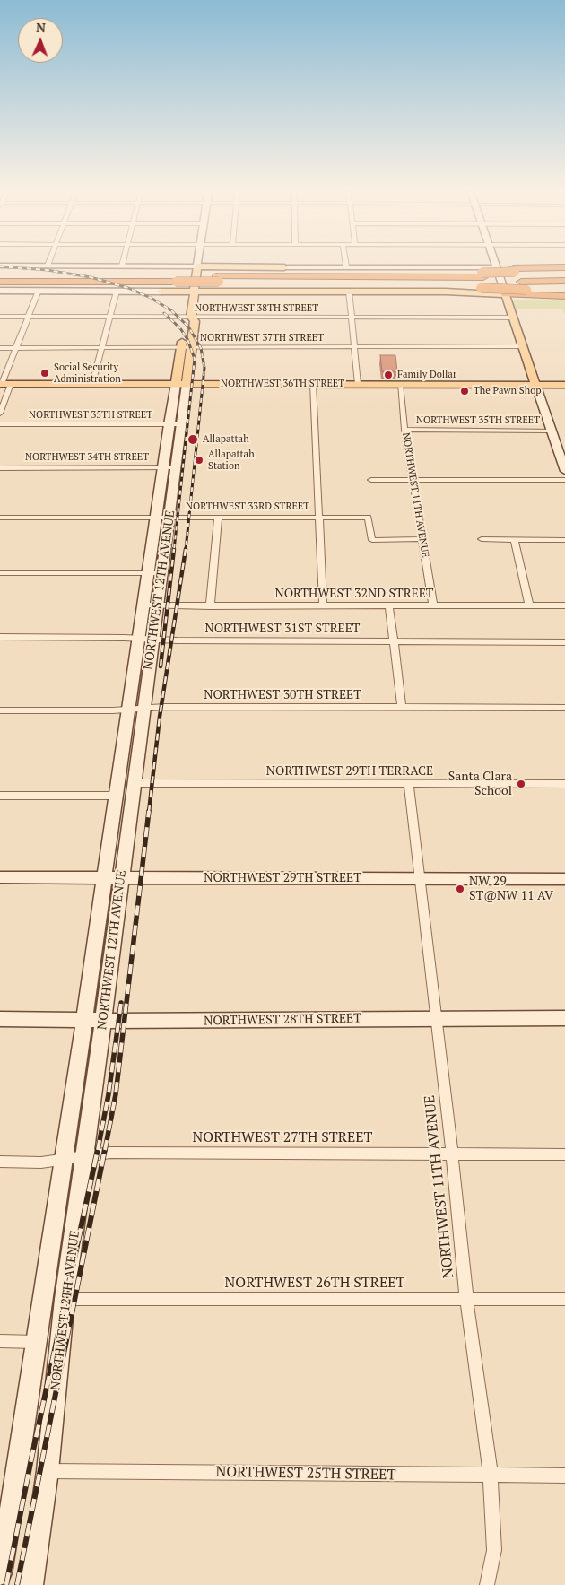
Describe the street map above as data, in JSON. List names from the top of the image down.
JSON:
{
  "streets": {
    "main road": [
      "NORTHWEST 36TH STREET",
      "NORTHWEST 12TH AVENUE",
      "NORTHWEST 29TH STREET",
      "NORTHWEST 28TH STREET"
    ],
    "street": [
      "NORTHWEST 38TH STREET",
      "NORTHWEST 37TH STREET",
      "NORTHWEST 35TH STREET",
      "NORTHWEST 34TH STREET",
      "NORTHWEST 11TH AVENUE",
      "NORTHWEST 33RD STREET",
      "NORTHWEST 32ND STREET",
      "NORTHWEST 31ST STREET",
      "NORTHWEST 30TH STREET",
      "NORTHWEST 29TH TERRACE",
      "NORTHWEST 27TH STREET",
      "NORTHWEST 26TH STREET",
      "NORTHWEST 25TH STREET"
    ]
  },
  "crossings": [
    ["NORTHWEST 38TH STREET", "NORTHWEST 12TH AVENUE"],
    ["NORTHWEST 37TH STREET", "NORTHWEST 12TH AVENUE"],
    ["NORTHWEST 36TH STREET", "NORTHWEST 11TH AVENUE"],
    ["NORTHWEST 36TH STREET", "NORTHWEST 12TH AVENUE"],
    ["NORTHWEST 35TH STREET", "NORTHWEST 11TH AVENUE"],
    ["NORTHWEST 35TH STREET", "NORTHWEST 12TH AVENUE"],
    ["NORTHWEST 34TH STREET", "NORTHWEST 12TH AVENUE"],
    ["NORTHWEST 11TH AVENUE", "NORTHWEST 33RD STREET"],
    ["NORTHWEST 11TH AVENUE", "NORTHWEST 32ND STREET"],
    ["NORTHWEST 11TH AVENUE", "NORTHWEST 29TH TERRACE"],
    ["NORTHWEST 11TH AVENUE", "NORTHWEST 29TH STREET"],
    ["NORTHWEST 11TH AVENUE", "NORTHWEST 28TH STREET"],
    ["NORTHWEST 11TH AVENUE", "NORTHWEST 27TH STREET"],
    ["NORTHWEST 11TH AVENUE", "NORTHWEST 26TH STREET"],
    ["NORTHWEST 11TH AVENUE", "NORTHWEST 25TH STREET"],
    ["NORTHWEST 33RD STREET", "NORTHWEST 12TH AVENUE"],
    ["NORTHWEST 12TH AVENUE", "NORTHWEST 32ND STREET"],
    ["NORTHWEST 12TH AVENUE", "NORTHWEST 31ST STREET"],
    ["NORTHWEST 12TH AVENUE", "NORTHWEST 30TH STREET"],
    ["NORTHWEST 12TH AVENUE", "NORTHWEST 29TH TERRACE"],
    ["NORTHWEST 12TH AVENUE", "NORTHWEST 29TH STREET"],
    ["NORTHWEST 12TH AVENUE", "NORTHWEST 28TH STREET"],
    ["NORTHWEST 12TH AVENUE", "NORTHWEST 27TH STREET"],
    ["NORTHWEST 12TH AVENUE", "NORTHWEST 26TH STREET"],
    ["NORTHWEST 12TH AVENUE", "NORTHWEST 25TH STREET"]
  ],
  "places": [
    "Social Security Administration",
    "Family Dollar",
    "The Pawn Shop",
    "Allapattah",
    "Allapattah Station",
    "Santa Clara School",
    "NW 29 ST@NW 11 AV"
  ],
  "north": "top"
}
